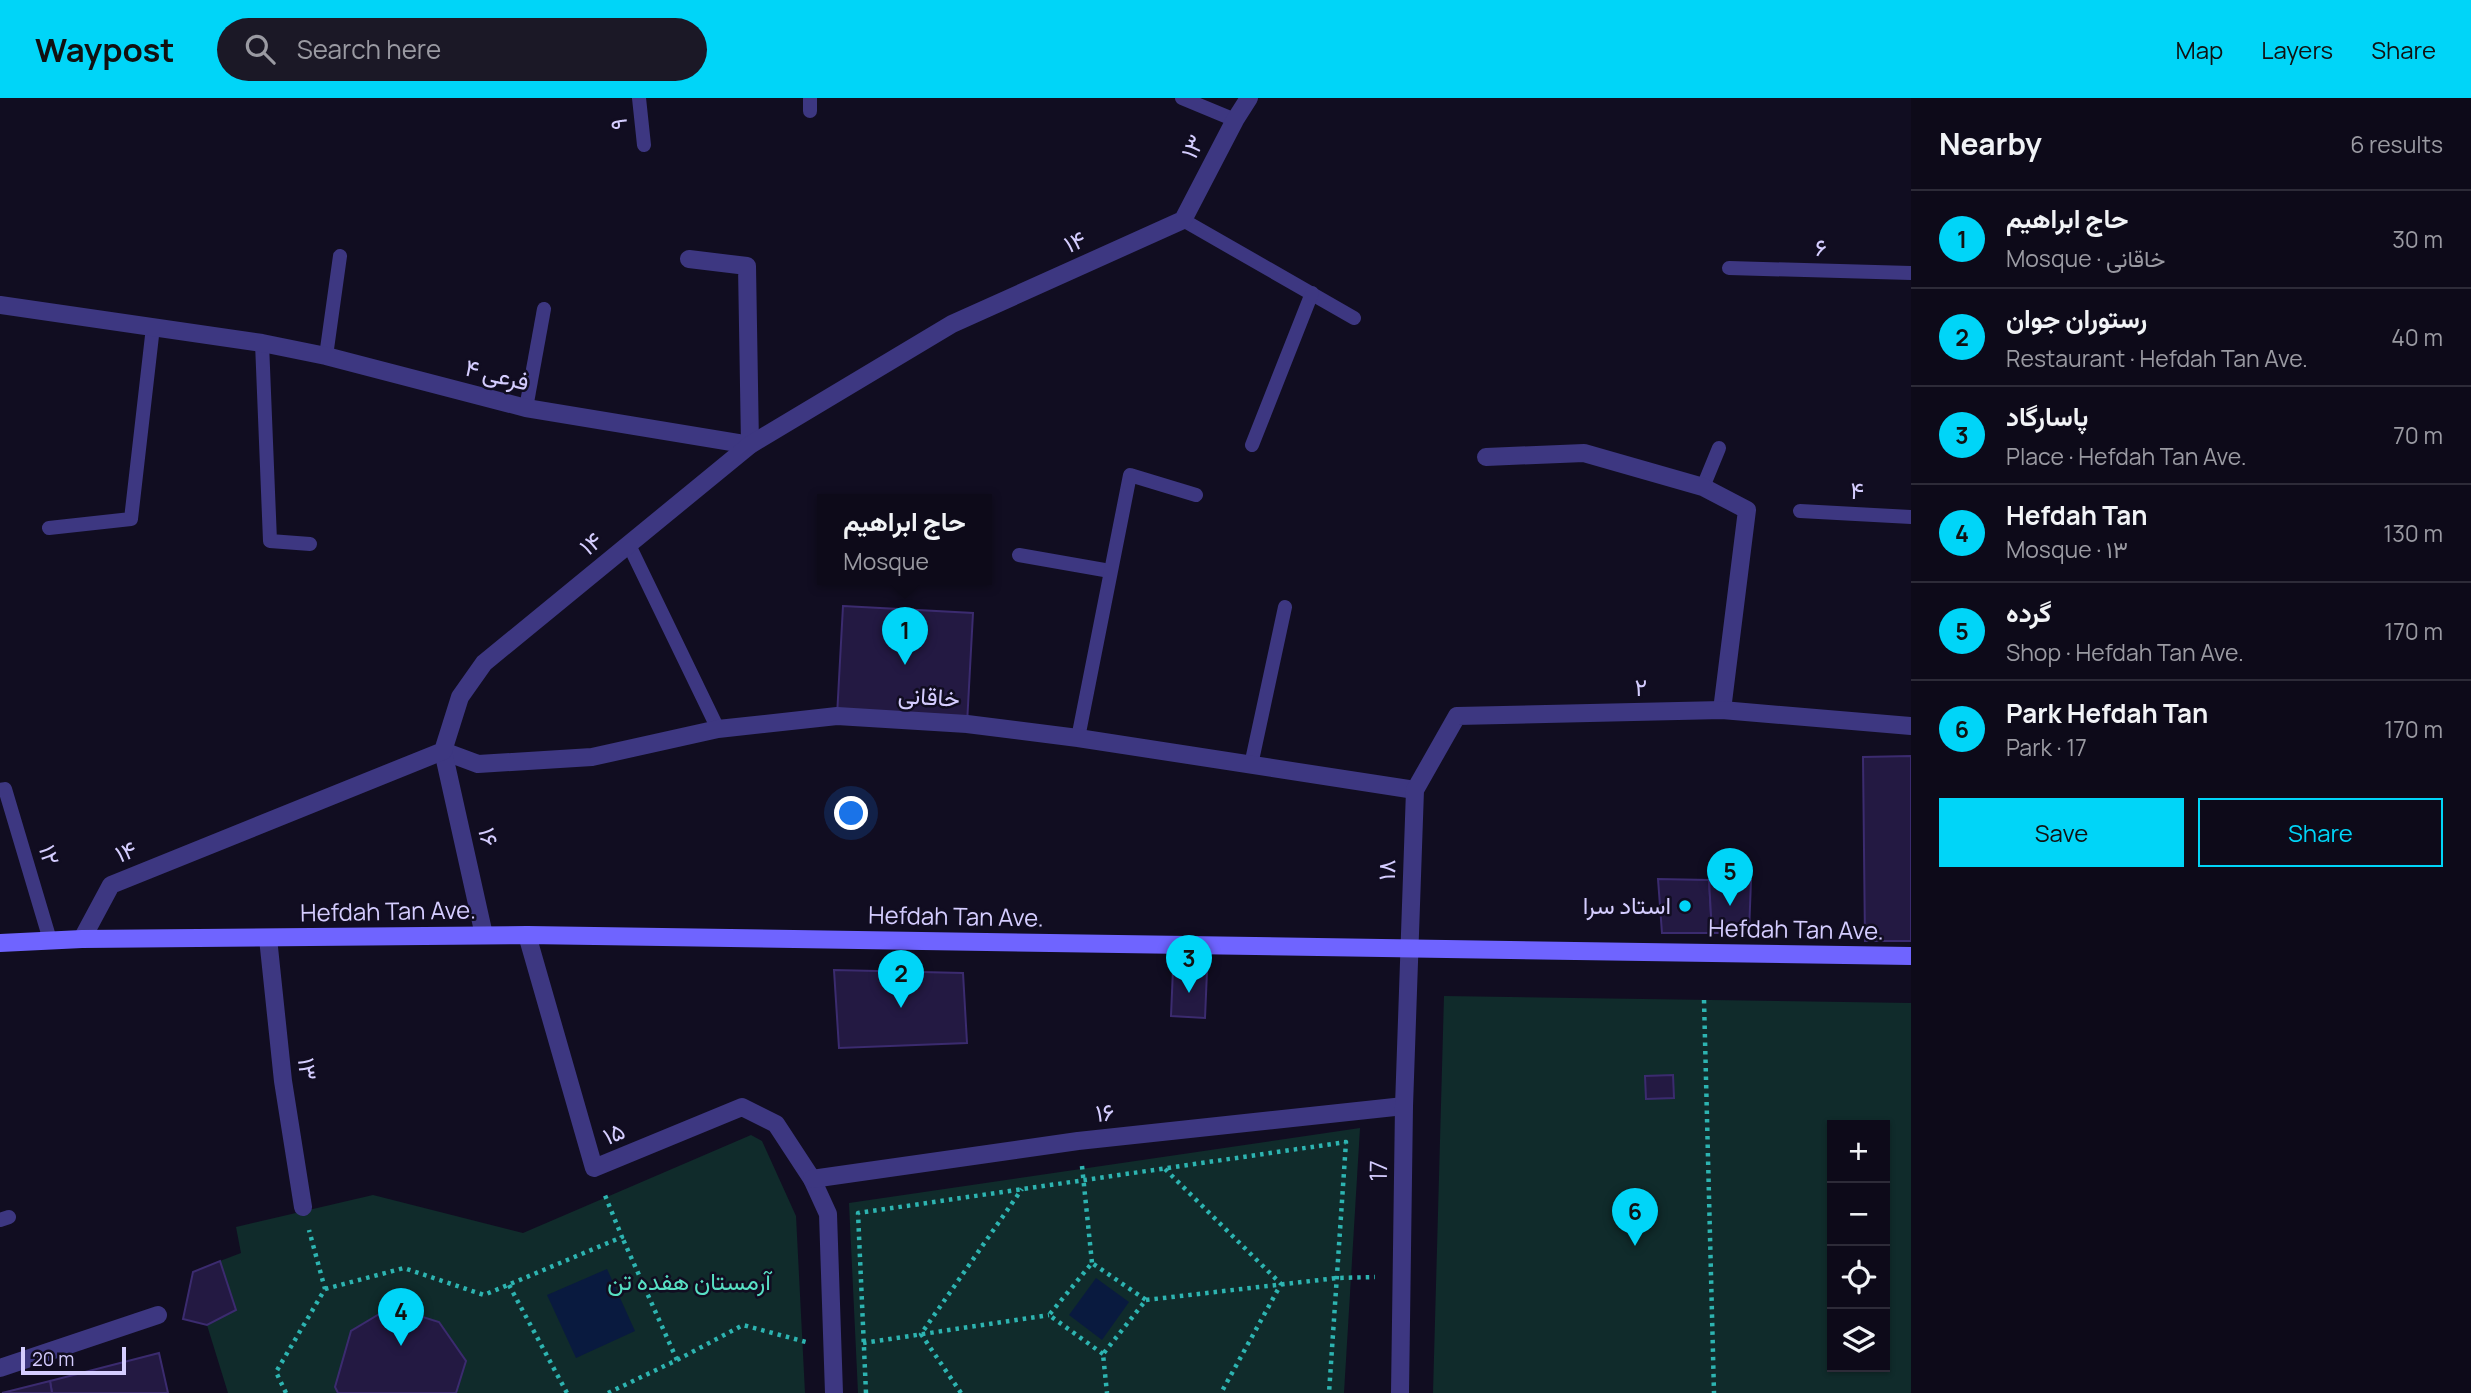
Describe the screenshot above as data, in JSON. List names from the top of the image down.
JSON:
{
  "streets": {
    "main road": ["Hefdah Tan Ave."],
    "street": [
      "۱۳",
      "۱۴",
      "فرعی ۴",
      "۲",
      "خاقانی",
      "۱۶",
      "۱۸",
      "۱۵",
      "17"
    ],
    "lane": [
      "۹",
      "۶",
      "۴",
      "۱۲"
    ]
  },
  "crossings": [
    ["۱۳", "۱۴"],
    ["۱۳", "Hefdah Tan Ave."],
    ["۱۴", "فرعی ۴"],
    ["۱۴", "خاقانی"],
    ["۱۴", "۱۶"],
    ["۱۴", "Hefdah Tan Ave."],
    ["۲", "خاقانی"],
    ["۲", "۱۸"],
    ["خاقانی", "۱۶"],
    ["خاقانی", "۱۸"],
    ["۱۶", "Hefdah Tan Ave."],
    ["۱۶", "۱۵"],
    ["۱۶", "17"],
    ["۱۲", "Hefdah Tan Ave."],
    ["۱۸", "Hefdah Tan Ave."],
    ["۱۸", "17"],
    ["Hefdah Tan Ave.", "۱۵"],
    ["Hefdah Tan Ave.", "17"]
  ],
  "parks": ["آرمستان هفده تن"],
  "places": ["استاد سرا"],
  "scale_bar": "20 m",
  "page": {
    "header": "Waypost",
    "search": "Search here",
    "nav": ["Map", "Layers", "Share"],
    "heading": ["Nearby", "6 results"],
    "list": [
      {
        "mark": "1",
        "name": "حاج ابراهیم",
        "note": "Mosque · خاقانی",
        "value": "30 m"
      },
      {
        "mark": "2",
        "name": "رستوران جوان",
        "note": "Restaurant · Hefdah Tan Ave.",
        "value": "40 m"
      },
      {
        "mark": "3",
        "name": "پاسارگاد",
        "note": "Place · Hefdah Tan Ave.",
        "value": "70 m"
      },
      {
        "mark": "4",
        "name": "Hefdah Tan",
        "note": "Mosque · ۱۳",
        "value": "130 m"
      },
      {
        "mark": "5",
        "name": "گرده",
        "note": "Shop · Hefdah Tan Ave.",
        "value": "170 m"
      },
      {
        "mark": "6",
        "name": "Park Hefdah Tan",
        "note": "Park · 17",
        "value": "170 m"
      }
    ],
    "popup": ["حاج ابراهیم", "Mosque"],
    "pins": [
      "1",
      "5",
      "3",
      "2",
      "6",
      "4"
    ],
    "buttons": ["Save", "Share"],
    "map_buttons": ["+", "−"],
    "scale": "20 m"
  }
}
